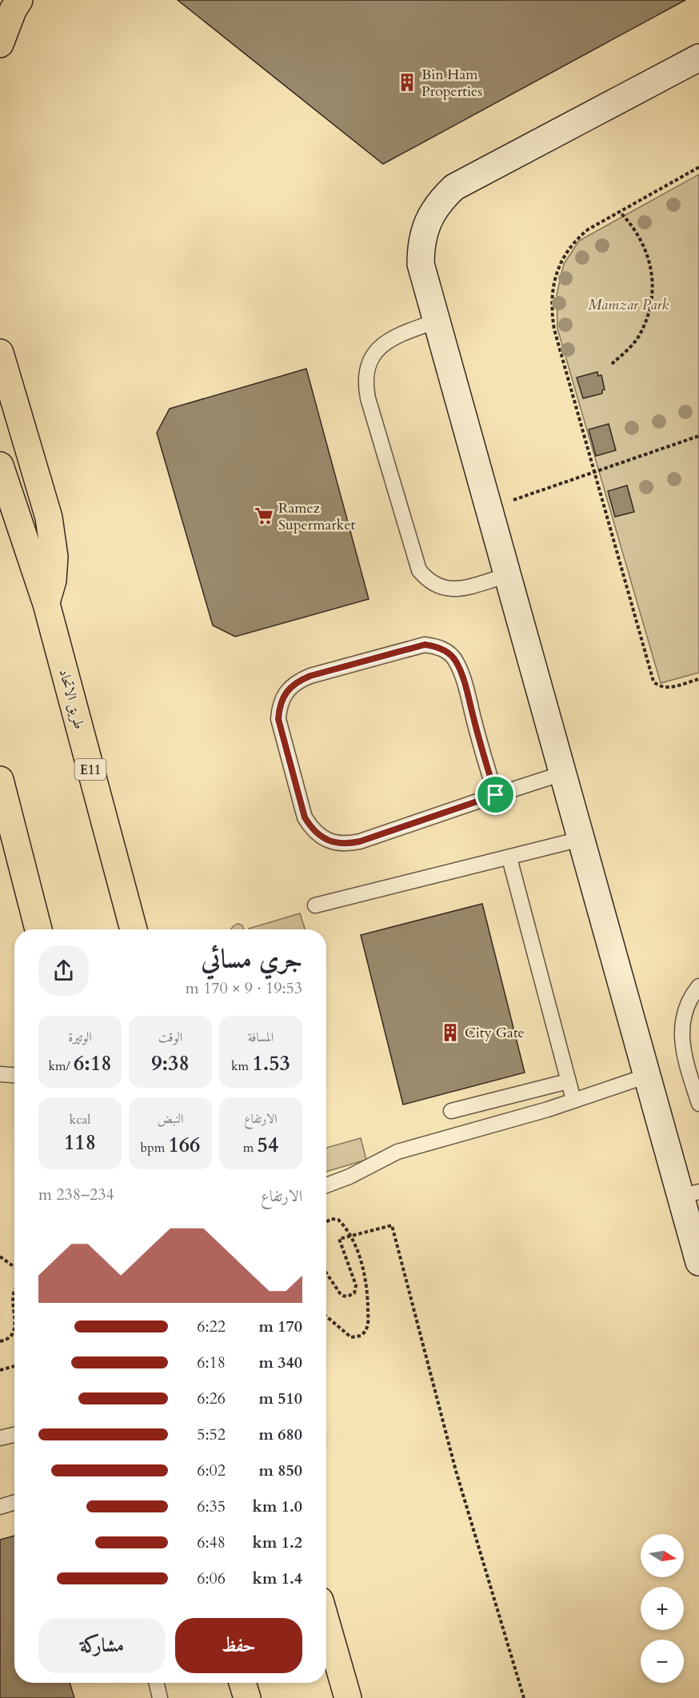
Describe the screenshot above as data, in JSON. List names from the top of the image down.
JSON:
{
  "streets": {
    "highway": ["طريق الاتحاد", "E11"]
  },
  "parks": ["Mamzar Park"],
  "places": {
    "building": ["Bin Ham Properties", "City Gate"],
    "supermarket": ["Ramez Supermarket"]
  },
  "north": "right",
  "page": {
    "heading": ["جري مسائي", "19:53 · 9 × 170 m"],
    "stats": [
      ["المسافة", "1.53 km"],
      ["الوقت", "9:38"],
      ["الوتيرة", "6:18 /km"],
      ["الارتفاع", "54 m"],
      ["النبض", "166 bpm"],
      ["kcal", "118"]
    ],
    "chart": ["الارتفاع", "234–238 m"],
    "list": [
      {
        "name": "170 m",
        "note": "6:22"
      },
      {
        "name": "340 m",
        "note": "6:18"
      },
      {
        "name": "510 m",
        "note": "6:26"
      },
      {
        "name": "680 m",
        "note": "5:52"
      },
      {
        "name": "850 m",
        "note": "6:02"
      },
      {
        "name": "1.0 km",
        "note": "6:35"
      },
      {
        "name": "1.2 km",
        "note": "6:48"
      },
      {
        "name": "1.4 km",
        "note": "6:06"
      }
    ],
    "map_buttons": ["+", "−"],
    "buttons": ["حفظ", "مشاركة"]
  }
}
